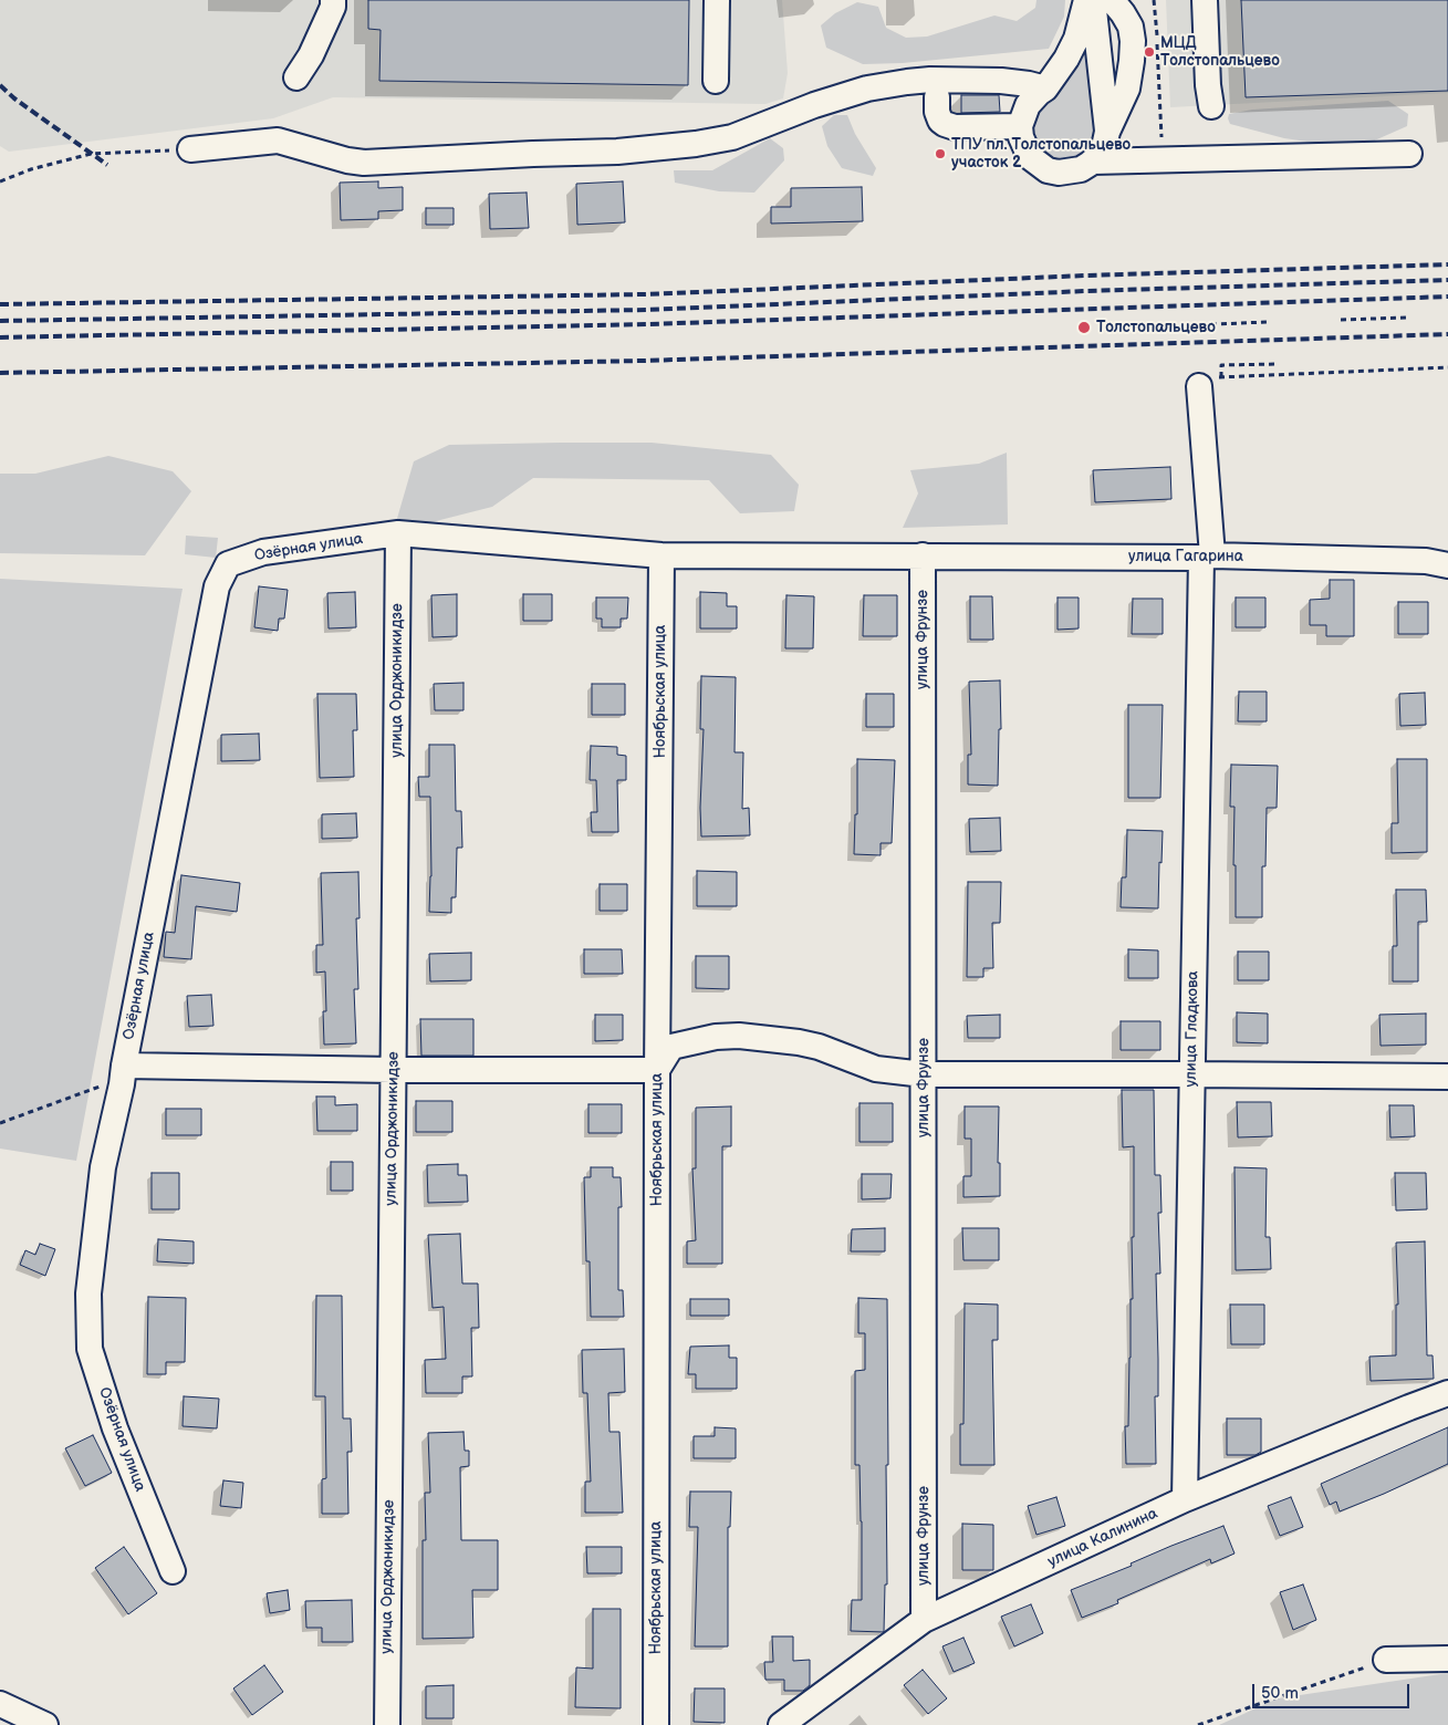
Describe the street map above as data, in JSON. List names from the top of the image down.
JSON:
{
  "streets": {
    "street": [
      "Озёрная улица",
      "улица Гагарина",
      "улица Фрунзе",
      "улица Орджоникидзе",
      "Ноябрьская улица",
      "улица Гладкова",
      "улица Калинина"
    ]
  },
  "crossings": [
    ["Озёрная улица", "улица Гагарина"],
    ["Озёрная улица", "улица Орджоникидзе"],
    ["Озёрная улица", "Ноябрьская улица"],
    ["улица Гагарина", "улица Фрунзе"],
    ["улица Гагарина", "Ноябрьская улица"],
    ["улица Гагарина", "улица Гладкова"],
    ["улица Фрунзе", "улица Калинина"],
    ["улица Гладкова", "улица Калинина"]
  ],
  "places": ["МЦД Толстопальцево", "ТПУ пл. Толстопальцево участок 2", "Толстопальцево"],
  "scale_bar": "50 m"
}
